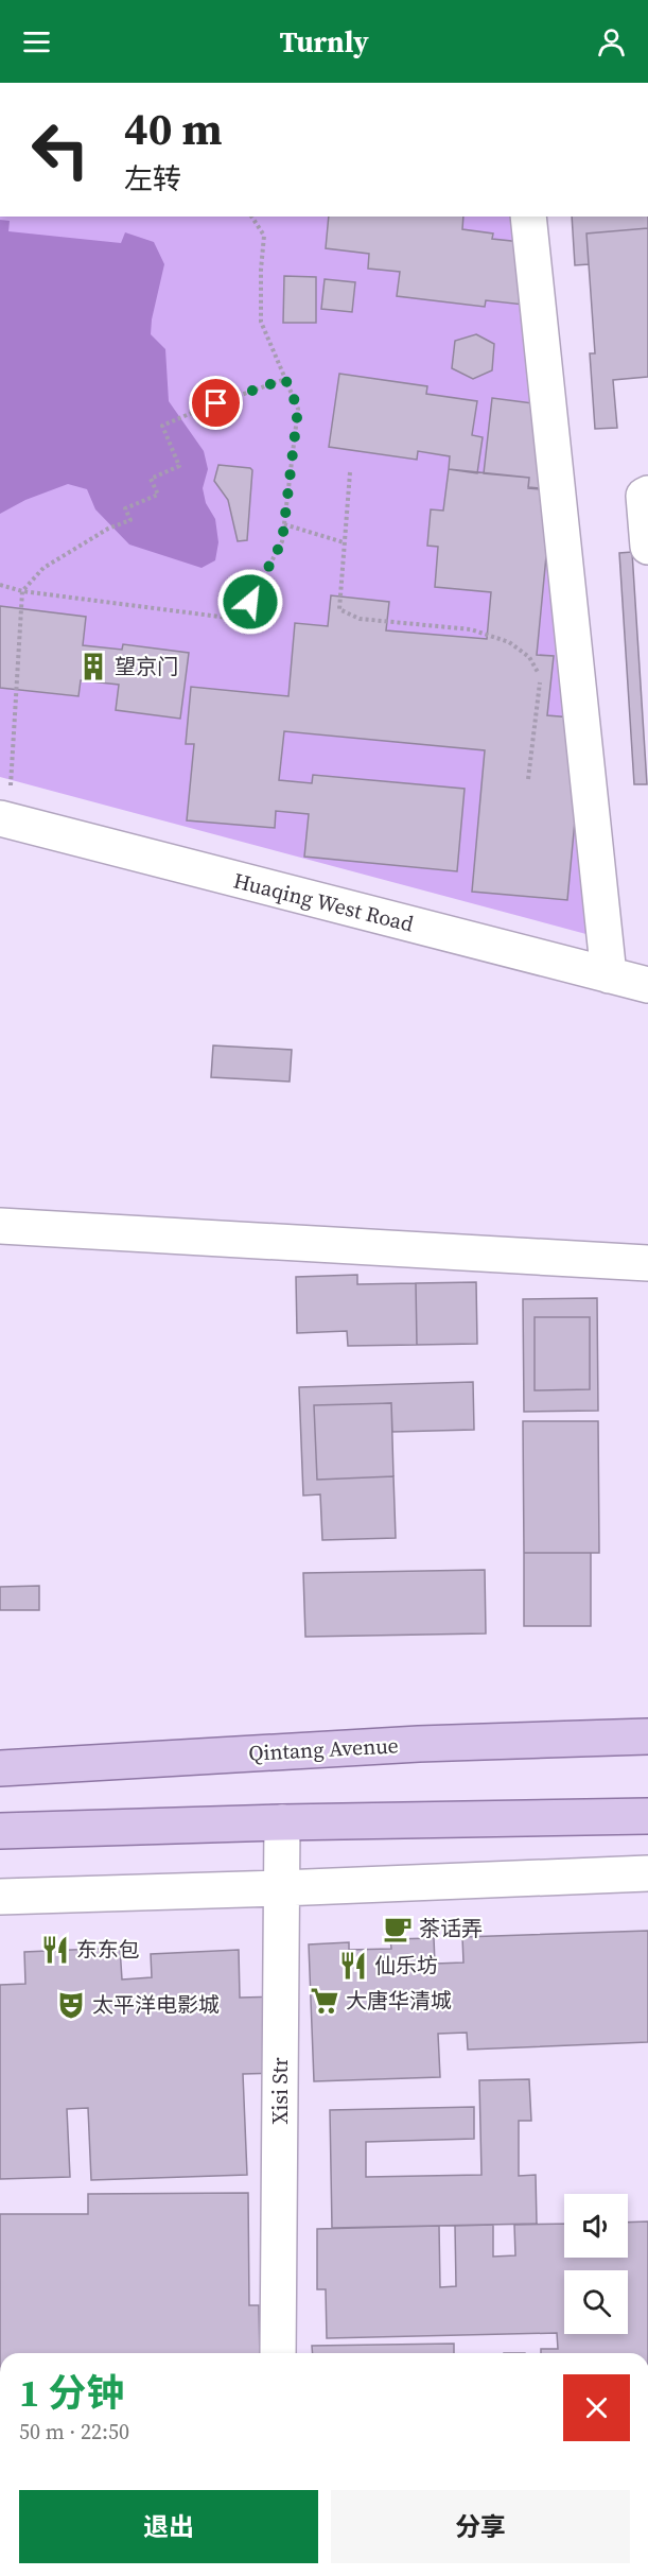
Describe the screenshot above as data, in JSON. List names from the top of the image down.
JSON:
{
  "streets": {
    "main road": ["Qintang Avenue"],
    "street": ["Huaqing West Road", "Xisi Str"]
  },
  "places": {
    "building": ["望京门"],
    "cafe": ["茶话弄"],
    "restaurant": ["东东包", "仙乐坊"],
    "supermarket": ["大唐华清城"],
    "theatre": ["太平洋电影城"]
  },
  "page": {
    "header": "Turnly",
    "turn": ["40 m", "左转"],
    "heading": ["1 分钟", "50 m · 22:50"],
    "buttons": ["退出", "分享"]
  }
}
